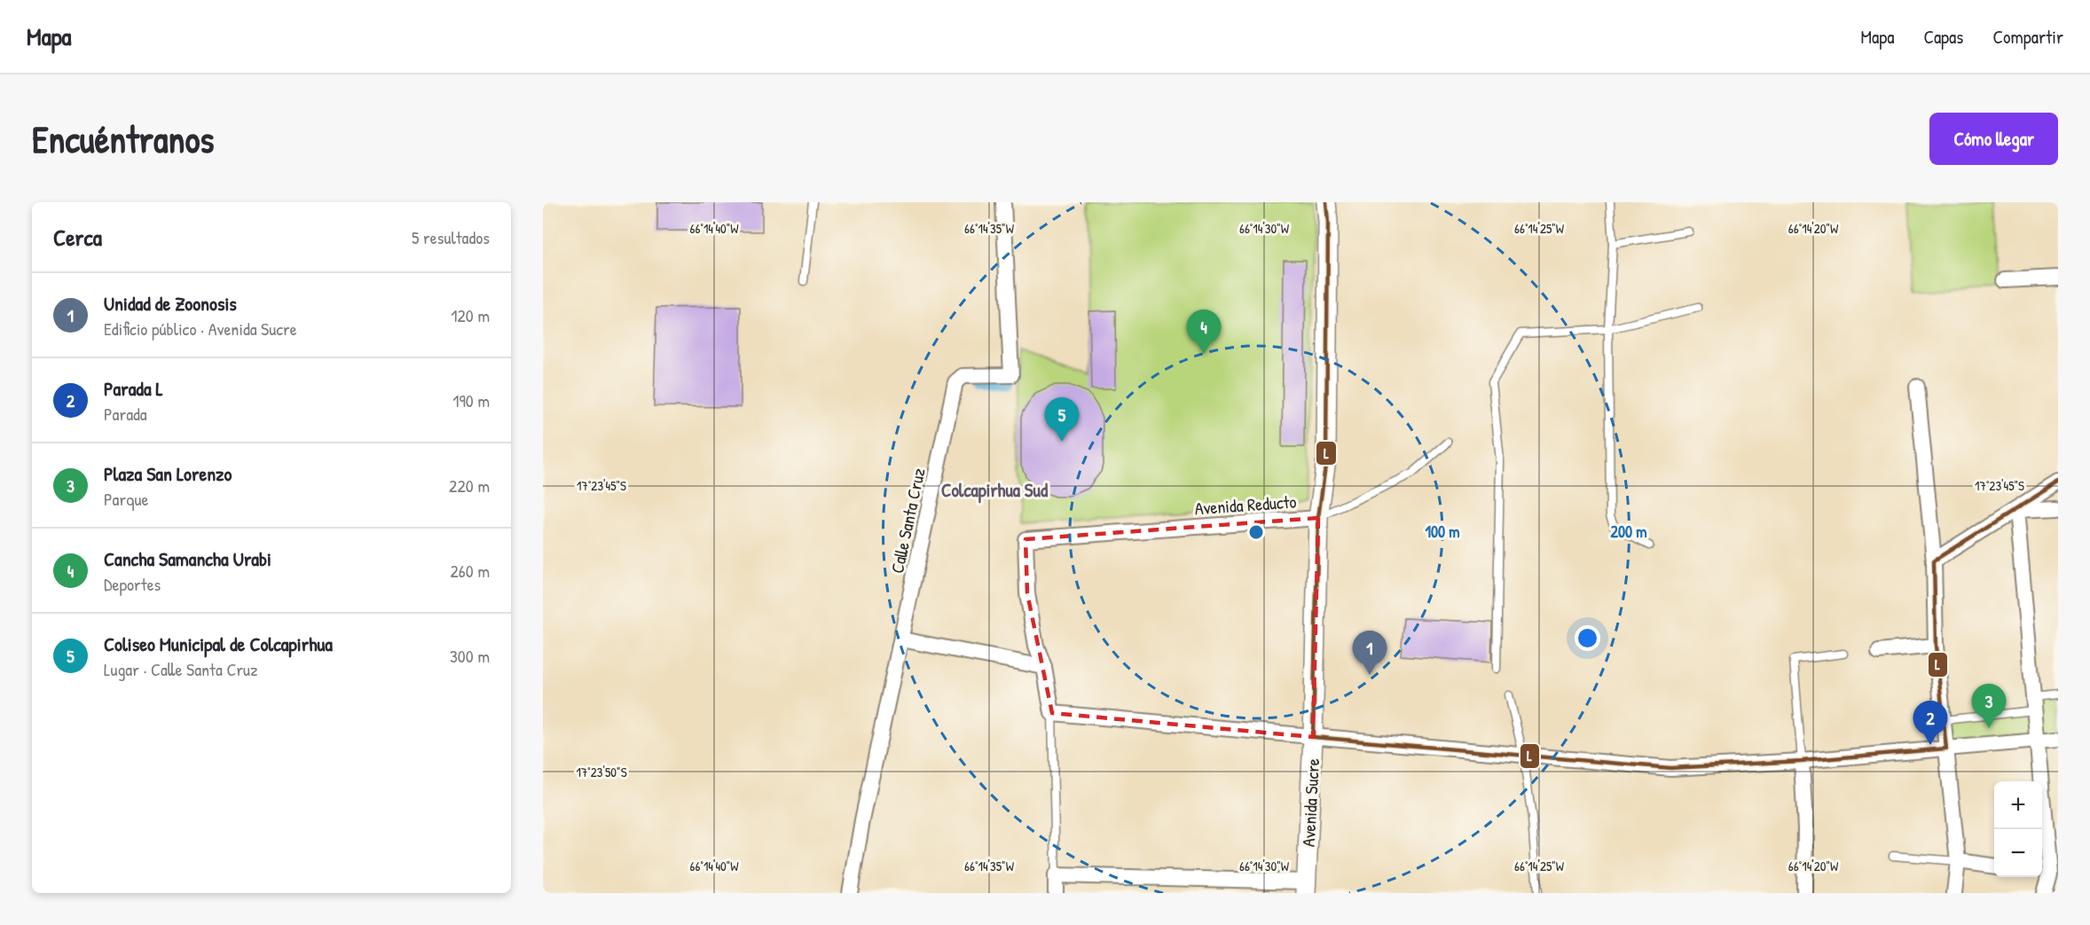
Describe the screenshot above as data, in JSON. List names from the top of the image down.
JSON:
{
  "streets": {
    "street": ["Avenida Reducto", "Calle Santa Cruz", "Avenida Sucre"]
  },
  "crossings": [
    ["Avenida Reducto", "Avenida Sucre"]
  ],
  "districts": ["Colcapirhua Sud"],
  "lines": ["transit line L"],
  "page": {
    "header": "Mapa",
    "nav": ["Mapa", "Capas", "Compartir"],
    "buttons": "Cómo llegar",
    "title": "Encuéntranos",
    "heading": ["Cerca", "5 resultados"],
    "list": [
      {
        "mark": "1",
        "name": "Unidad de Zoonosis",
        "note": "Edificio público · Avenida Sucre",
        "value": "120 m"
      },
      {
        "mark": "2",
        "name": "Parada L",
        "note": "Parada",
        "value": "190 m"
      },
      {
        "mark": "3",
        "name": "Plaza San Lorenzo",
        "note": "Parque",
        "value": "220 m"
      },
      {
        "mark": "4",
        "name": "Cancha Samancha Urabi",
        "note": "Deportes",
        "value": "260 m"
      },
      {
        "mark": "5",
        "name": "Coliseo Municipal de Colcapirhua",
        "note": "Lugar · Calle Santa Cruz",
        "value": "300 m"
      }
    ],
    "pins": [
      "4",
      "5",
      "1",
      "3",
      "2"
    ],
    "map_buttons": ["+", "−"]
  },
  "coordinates": [
    "66°14'40\"W",
    "66°14'35\"W",
    "66°14'30\"W",
    "66°14'25\"W",
    "66°14'20\"W",
    "17°23'45\"S",
    "17°23'50\"S"
  ],
  "rings": ["100 m", "200 m"]
}
